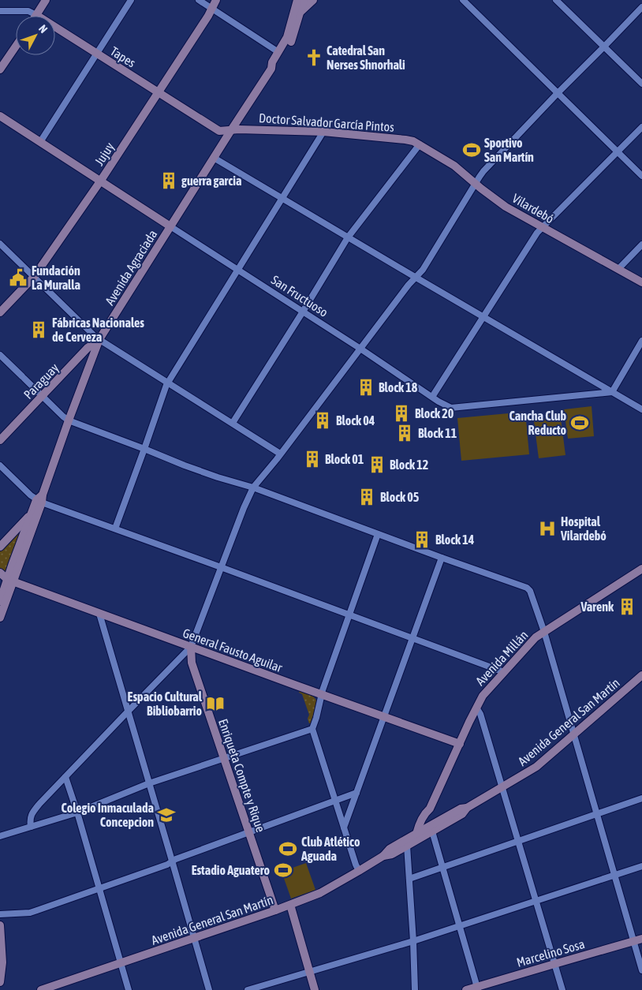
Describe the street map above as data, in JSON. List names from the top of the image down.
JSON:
{
  "streets": {
    "street": [
      "Tapes",
      "Doctor Salvador García Pintos",
      "Jujuy",
      "Vilardebó",
      "Avenida Agraciada",
      "San Fructuoso",
      "Paraguay",
      "General Fausto Aguilar",
      "Avenida Millán",
      "Avenida General San Martín",
      "Enriqueta Compte y Rique",
      "Marcelino Sosa"
    ]
  },
  "crossings": [
    ["Tapes", "Doctor Salvador García Pintos"],
    ["Tapes", "Jujuy"],
    ["Tapes", "Avenida Agraciada"],
    ["Doctor Salvador García Pintos", "Vilardebó"],
    ["Doctor Salvador García Pintos", "Avenida Agraciada"],
    ["Jujuy", "San Fructuoso"],
    ["Avenida Agraciada", "San Fructuoso"],
    ["Avenida Agraciada", "Paraguay"],
    ["Avenida Agraciada", "General Fausto Aguilar"],
    ["General Fausto Aguilar", "Avenida Millán"],
    ["General Fausto Aguilar", "Enriqueta Compte y Rique"],
    ["Avenida Millán", "Avenida General San Martín"],
    ["Avenida General San Martín", "Enriqueta Compte y Rique"]
  ],
  "places": {
    "church": ["Catedral San Nerses Shnorhali"],
    "sports": [
      "Sportivo San Martín",
      "Cancha Club Reducto",
      "Club Atlético Aguada",
      "Estadio Aguatero"
    ],
    "building": [
      "guerra garcia",
      "Fábricas Nacionales de Cerveza",
      "Block 18",
      "Block 20",
      "Block 04",
      "Block 11",
      "Block 01",
      "Block 12",
      "Block 05",
      "Block 14",
      "Varenk"
    ],
    "public building": ["Fundación La Muralla"],
    "hospital": ["Hospital Vilardebó"],
    "library": ["Espacio Cultural Bibliobarrio"],
    "school or university": ["Colegio Inmaculada Concepcion"]
  },
  "north": "top right"
}
